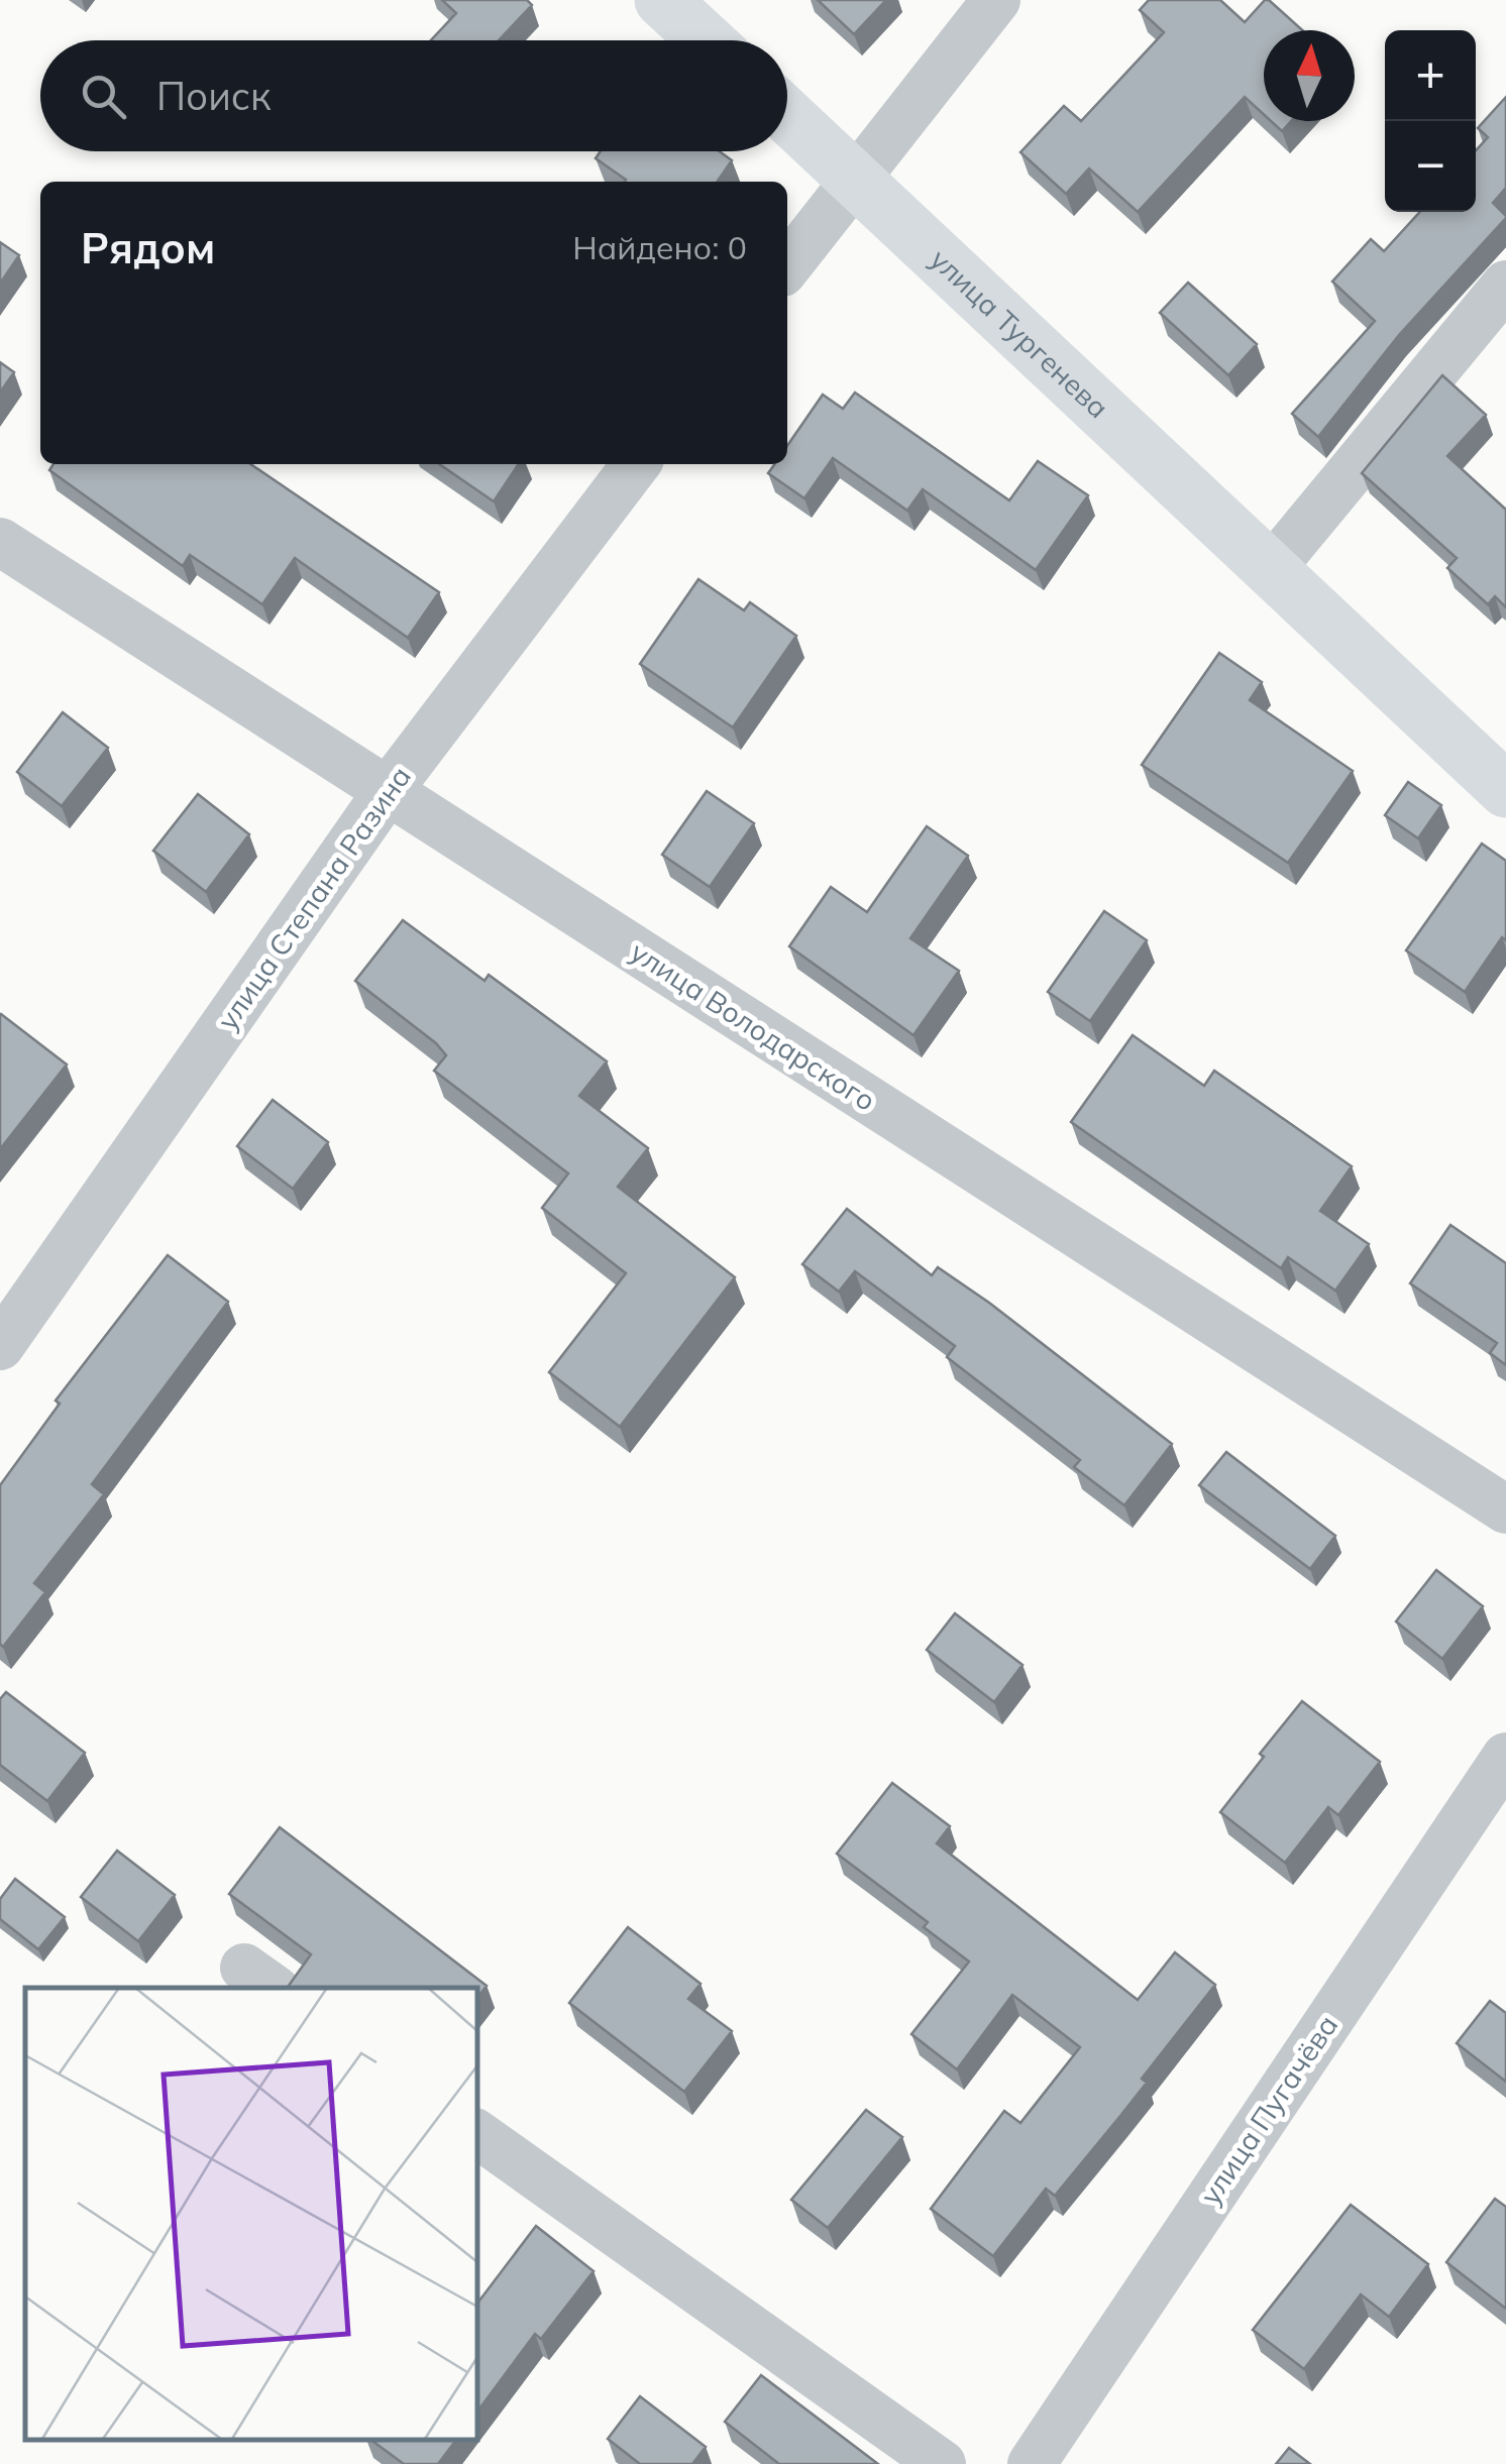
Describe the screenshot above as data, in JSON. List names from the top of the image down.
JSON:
{
  "streets": {
    "main road": ["улица Тургенева"],
    "street": ["улица Степана Разина", "улица Володарского", "улица Пугачёва"]
  },
  "crossings": [
    ["улица Степана Разина", "улица Володарского"]
  ],
  "north": "top",
  "page": {
    "map_buttons": ["+", "−"],
    "search": "Поиск",
    "heading": ["Рядом", "Найдено: 0"]
  }
}
